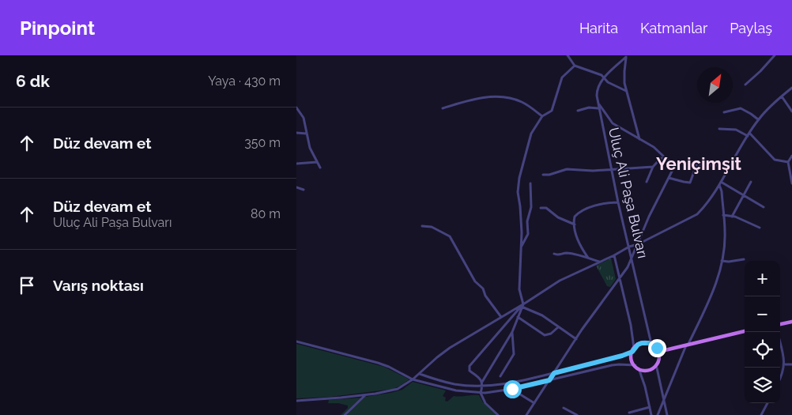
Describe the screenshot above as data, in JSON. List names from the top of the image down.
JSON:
{
  "streets": {
    "main road": ["Uluç Ali Paşa Bulvarı"]
  },
  "districts": ["Yeniçimşit"],
  "north": "top right",
  "page": {
    "header": "Pinpoint",
    "nav": ["Harita", "Katmanlar", "Paylaş"],
    "heading": ["6 dk", "Yaya · 430 m"],
    "list": [
      ["Düz devam et", "350 m"],
      ["Düz devam et", "Uluç Ali Paşa Bulvarı", "80 m"],
      "Varış noktası"
    ],
    "map_buttons": ["+", "−"]
  }
}
